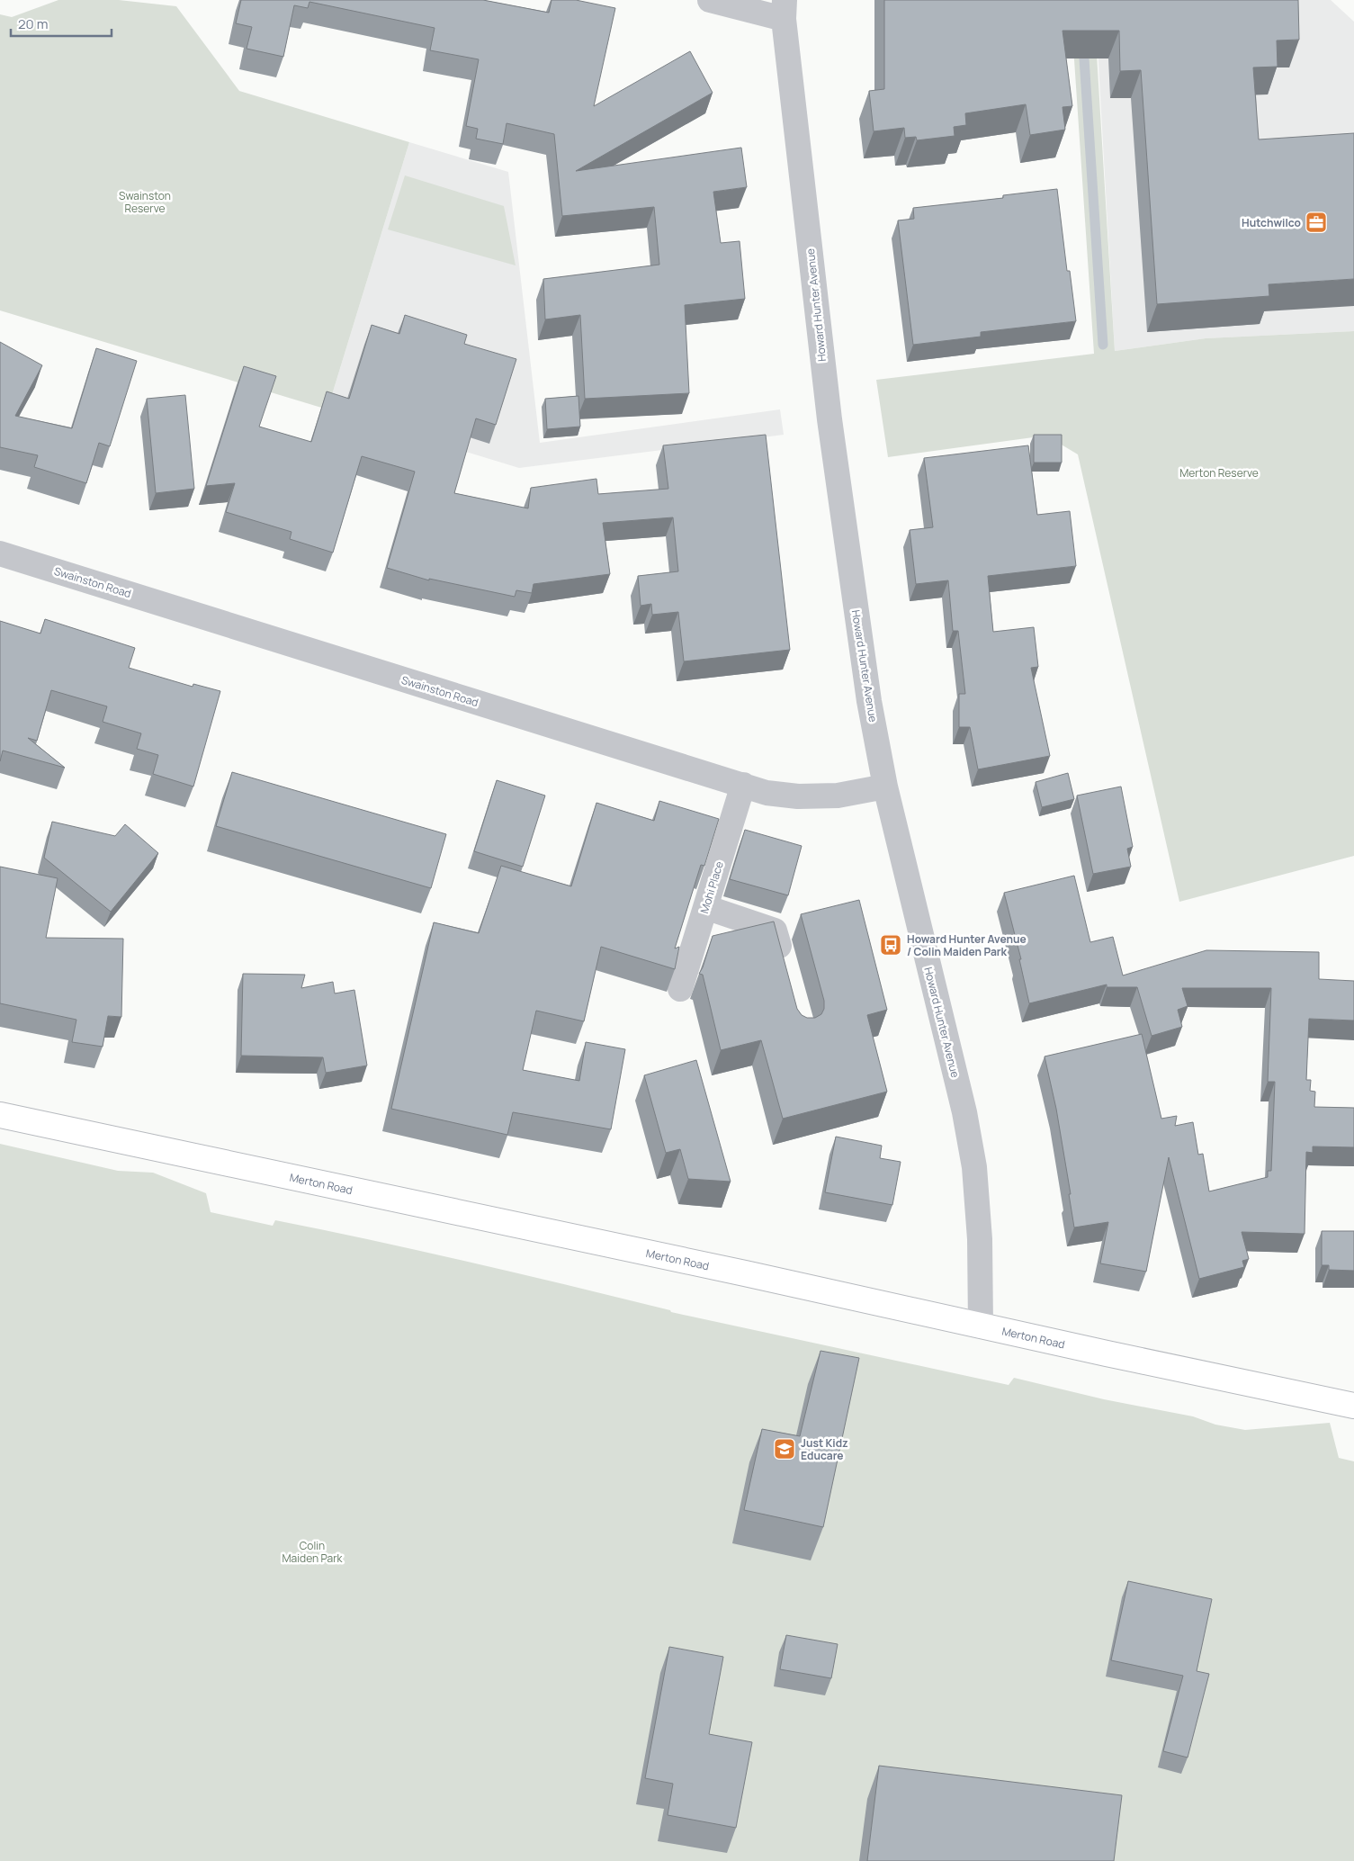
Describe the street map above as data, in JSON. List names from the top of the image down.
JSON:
{
  "streets": {
    "main road": ["Merton Road"],
    "street": ["Howard Hunter Avenue", "Swainston Road", "Mohi Place"]
  },
  "crossings": [
    ["Howard Hunter Avenue", "Swainston Road"],
    ["Howard Hunter Avenue", "Merton Road"],
    ["Swainston Road", "Mohi Place"]
  ],
  "parks": ["Swainston Reserve", "Merton Reserve", "Colin Maiden Park"],
  "places": {
    "office": ["Hutchwilco"],
    "bus stop": ["Howard Hunter Avenue / Colin Maiden Park"],
    "school or university": ["Just Kidz Educare"]
  },
  "scale_bar": "20 m"
}
